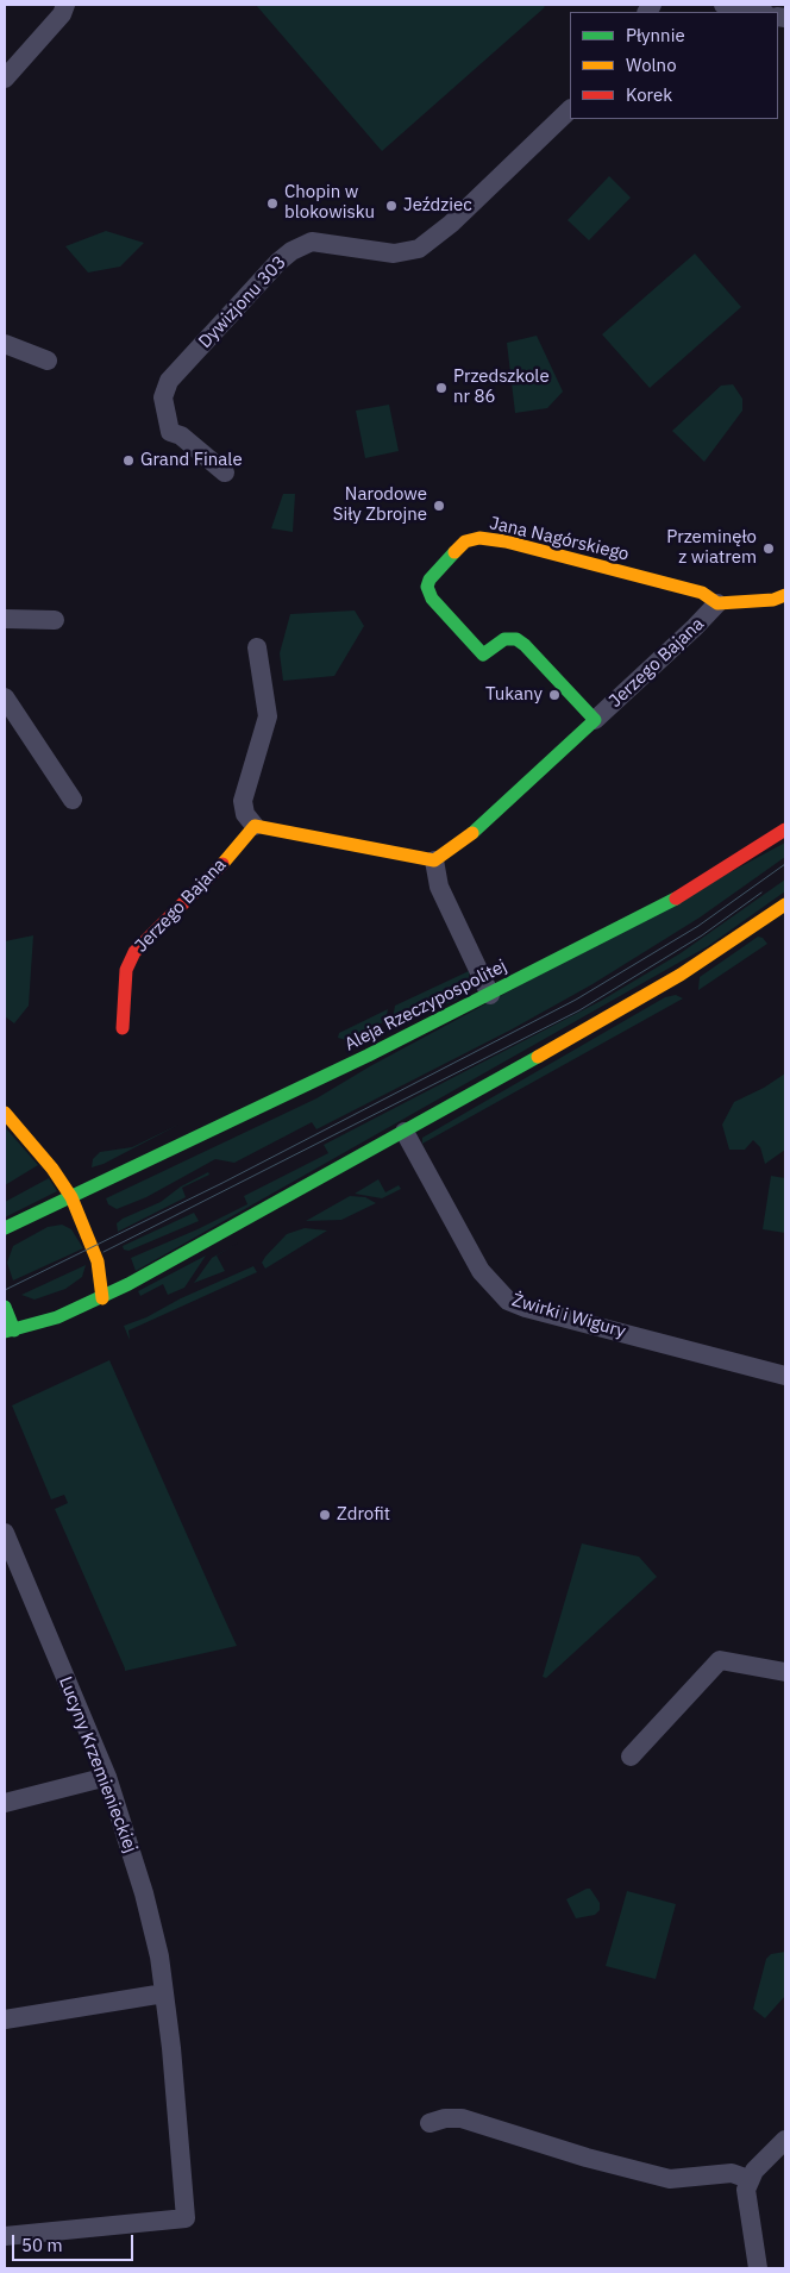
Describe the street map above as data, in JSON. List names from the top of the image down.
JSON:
{
  "streets": {
    "main road": ["Jana Nagórskiego", "Jerzego Bajana", "Aleja Rzeczypospolitej"],
    "street": ["Dywizjonu 303", "Żwirki i Wigury", "Lucyny Krzemienieckiej"]
  },
  "crossings": [
    ["Jana Nagórskiego", "Jerzego Bajana"]
  ],
  "places": [
    "Chopin w blokowisku",
    "Jeździec",
    "Przedszkole nr 86",
    "Grand Finale",
    "Narodowe Siły Zbrojne",
    "Przeminęło z wiatrem",
    "Tukany",
    "Zdrofit"
  ],
  "legend": ["Płynnie", "Wolno", "Korek"],
  "scale_bar": "50 m"
}
